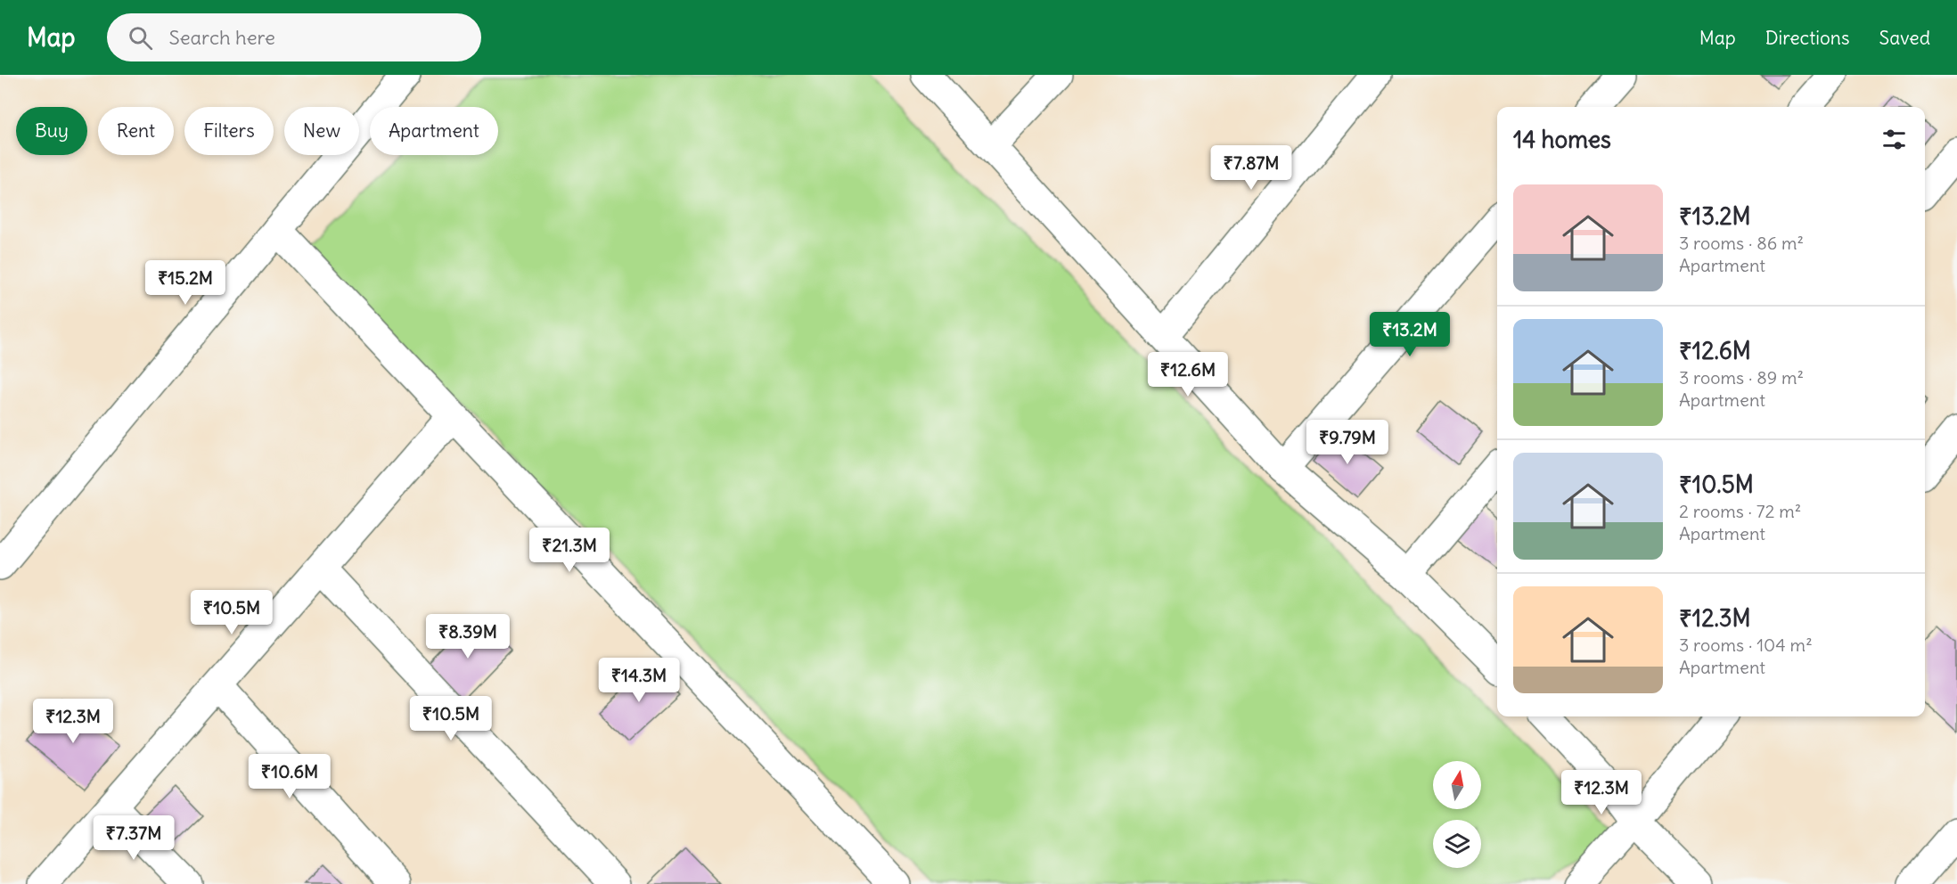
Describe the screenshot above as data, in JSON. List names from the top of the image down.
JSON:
{
  "north": "top",
  "page": {
    "header": "Map",
    "search": "Search here",
    "nav": ["Map", "Directions", "Saved"],
    "chip": [
      "Buy",
      "Rent",
      "Filters",
      "New",
      "Apartment"
    ],
    "heading": "14 homes",
    "price": [
      "₹7.87M",
      "₹15.2M",
      "₹13.2M",
      "₹12.6M",
      "₹9.79M",
      "₹21.3M",
      "₹10.5M",
      "₹8.39M",
      "₹14.3M",
      "₹10.5M",
      "₹12.3M",
      "₹10.6M",
      "₹12.3M",
      "₹7.37M"
    ],
    "list": [
      {
        "name": "₹13.2M",
        "note": "3 rooms · 86 m² · Apartment"
      },
      {
        "name": "₹12.6M",
        "note": "3 rooms · 89 m² · Apartment"
      },
      {
        "name": "₹10.5M",
        "note": "2 rooms · 72 m² · Apartment"
      },
      {
        "name": "₹12.3M",
        "note": "3 rooms · 104 m² · Apartment"
      }
    ]
  }
}
